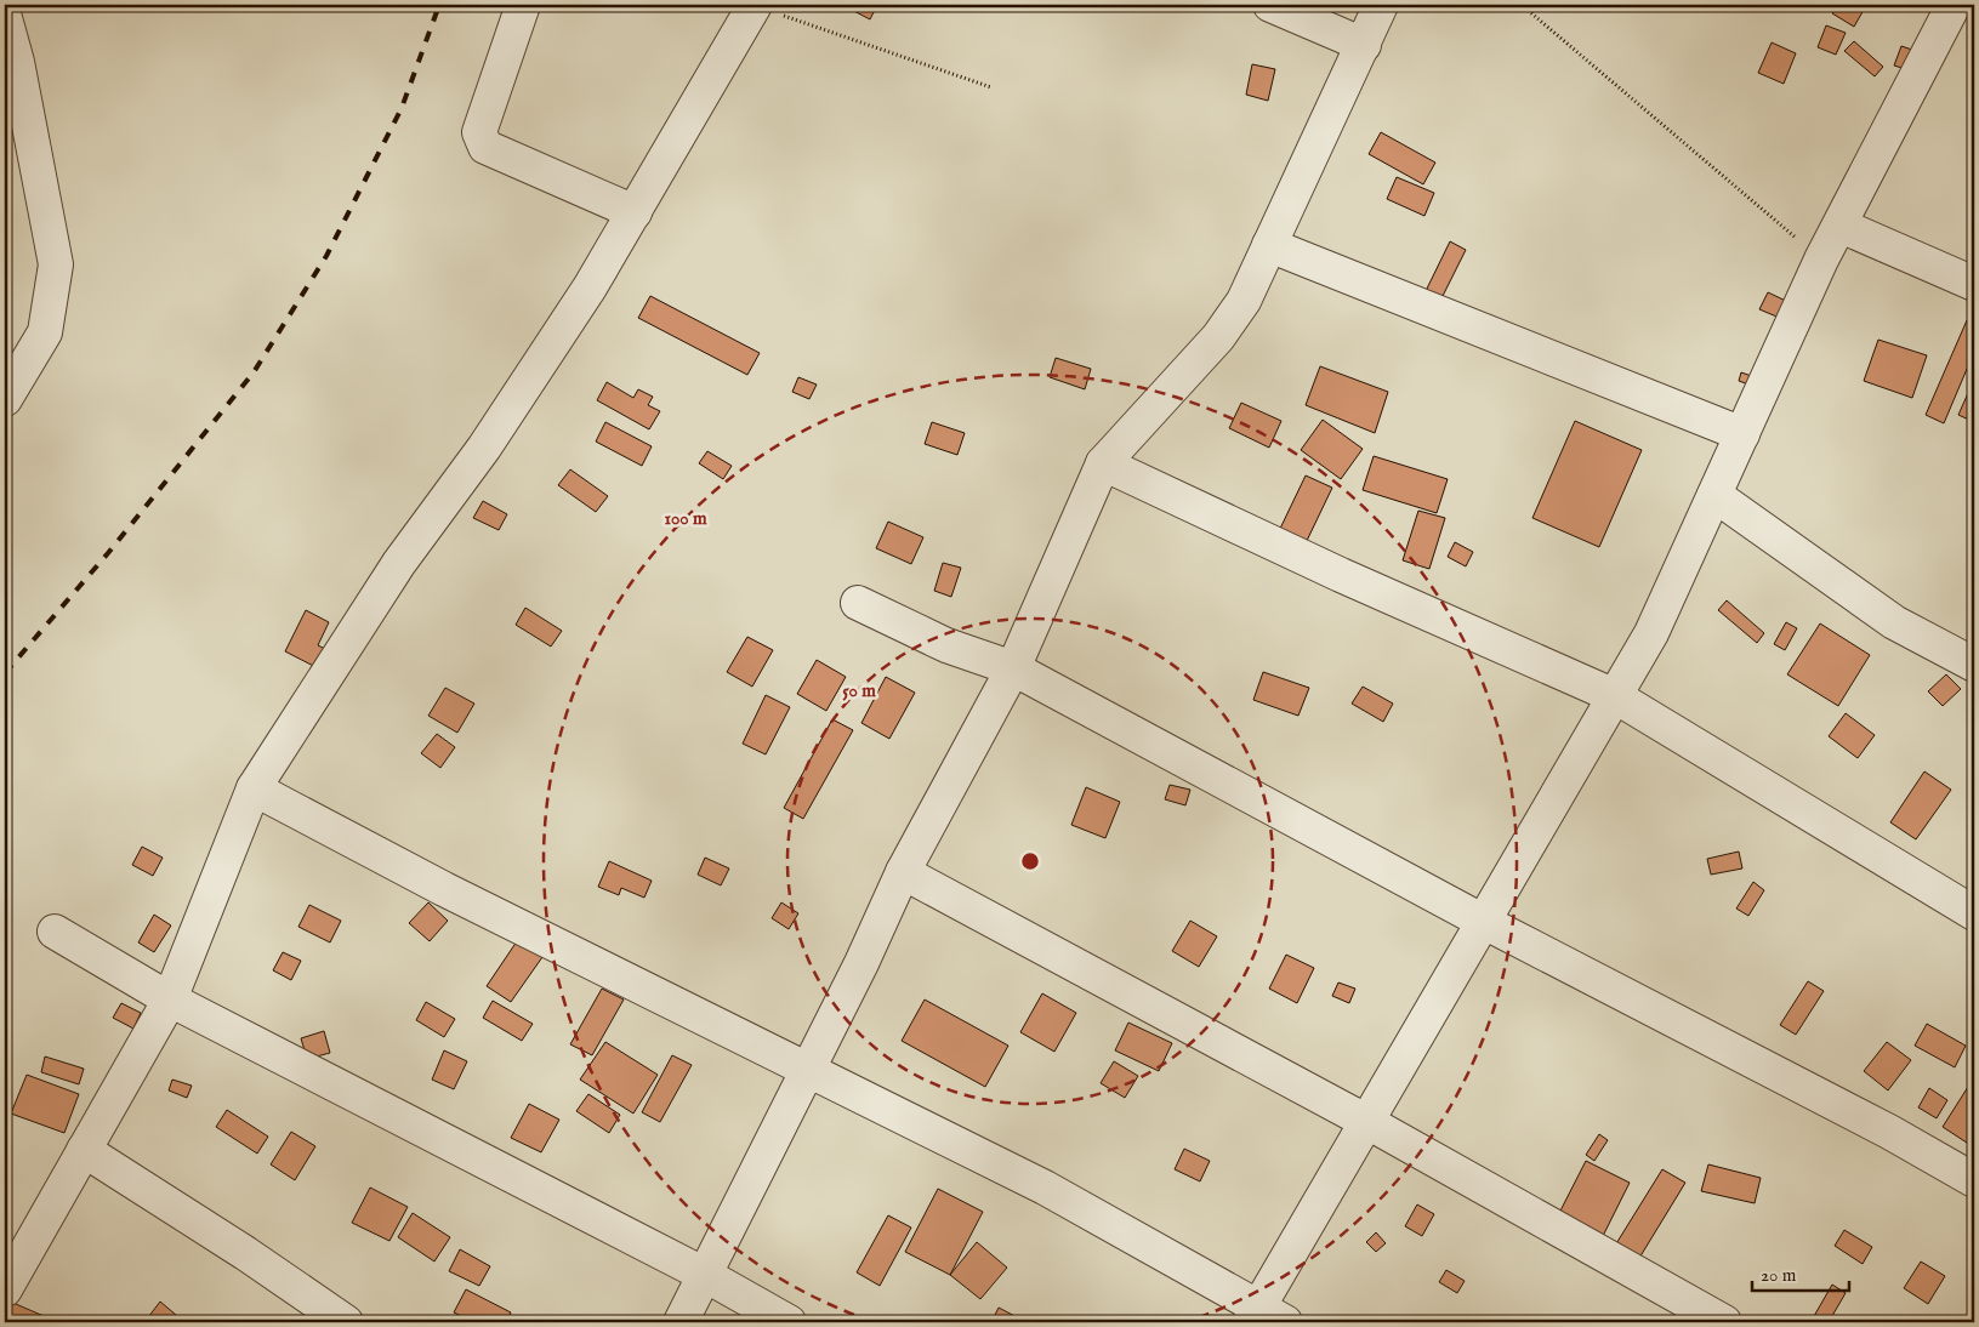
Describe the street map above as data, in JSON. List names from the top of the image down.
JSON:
{
  "scale_bar": "20 m",
  "rings": ["100 m", "50 m"]
}
